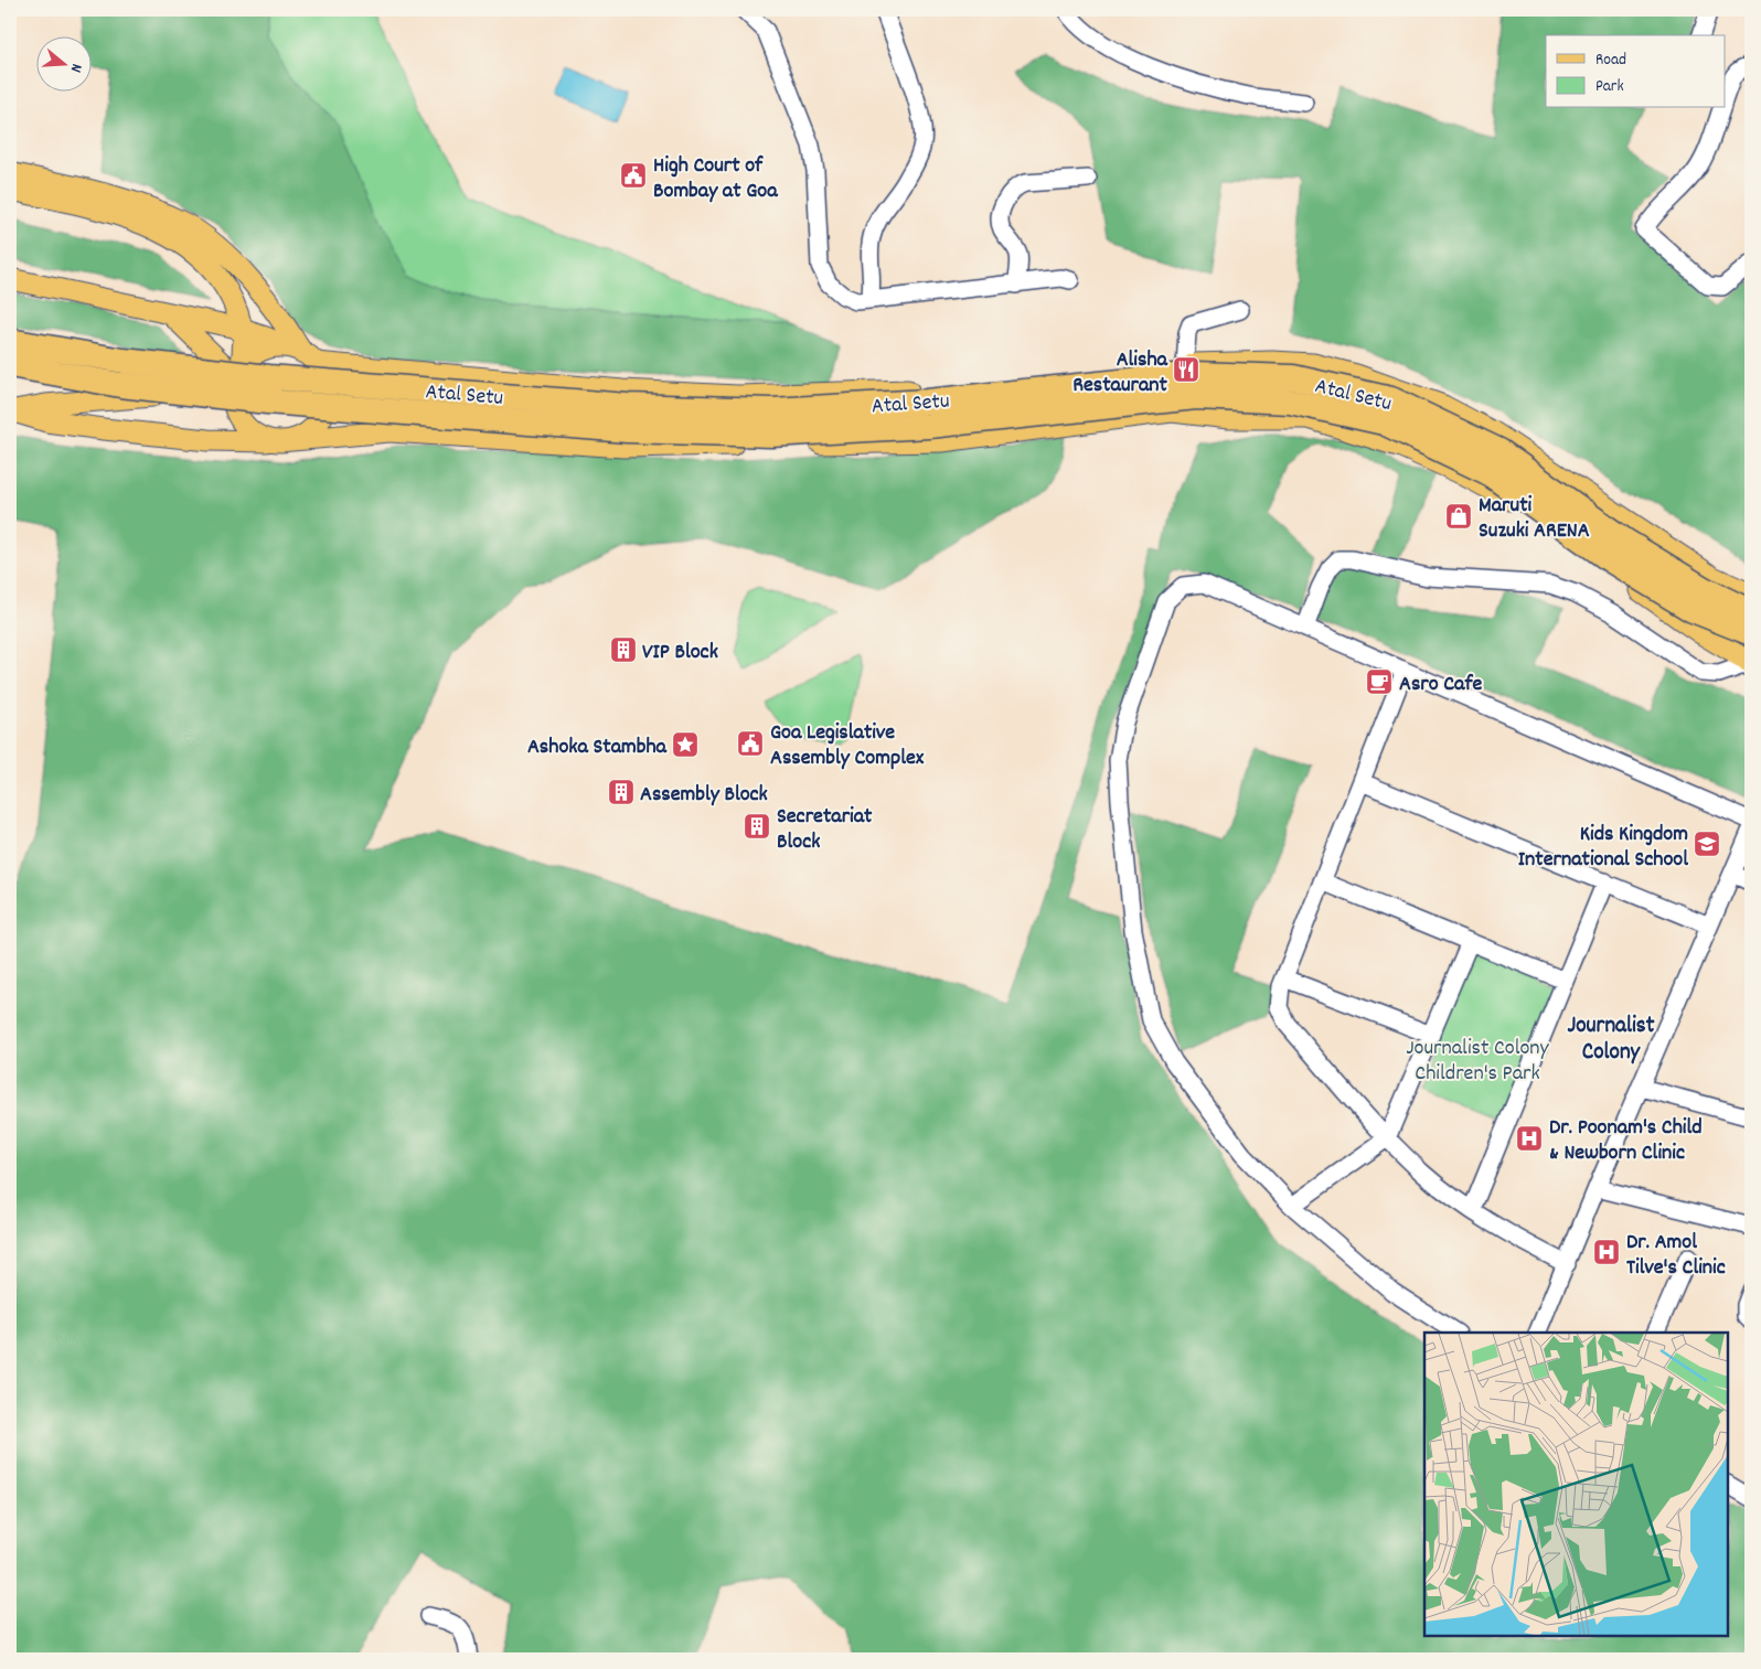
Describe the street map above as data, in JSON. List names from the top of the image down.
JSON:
{
  "streets": {
    "highway": ["Atal Setu"]
  },
  "districts": ["Journalist Colony"],
  "parks": ["Journalist Colony Children's Park"],
  "places": {
    "public building": ["High Court of Bombay at Goa", "Goa Legislative Assembly Complex"],
    "restaurant": ["Alisha Restaurant"],
    "shop": ["Maruti Suzuki ARENA"],
    "building": ["VIP Block", "Assembly Block", "Secretariat Block"],
    "cafe": ["Asro Cafe"],
    "place": ["Ashoka Stambha"],
    "school or university": ["Kids Kingdom International School"],
    "hospital": ["Dr. Poonam's Child & Newborn Clinic", "Dr. Amol Tilve's Clinic"]
  },
  "legend": ["Road", "Park"],
  "north": "right"
}
